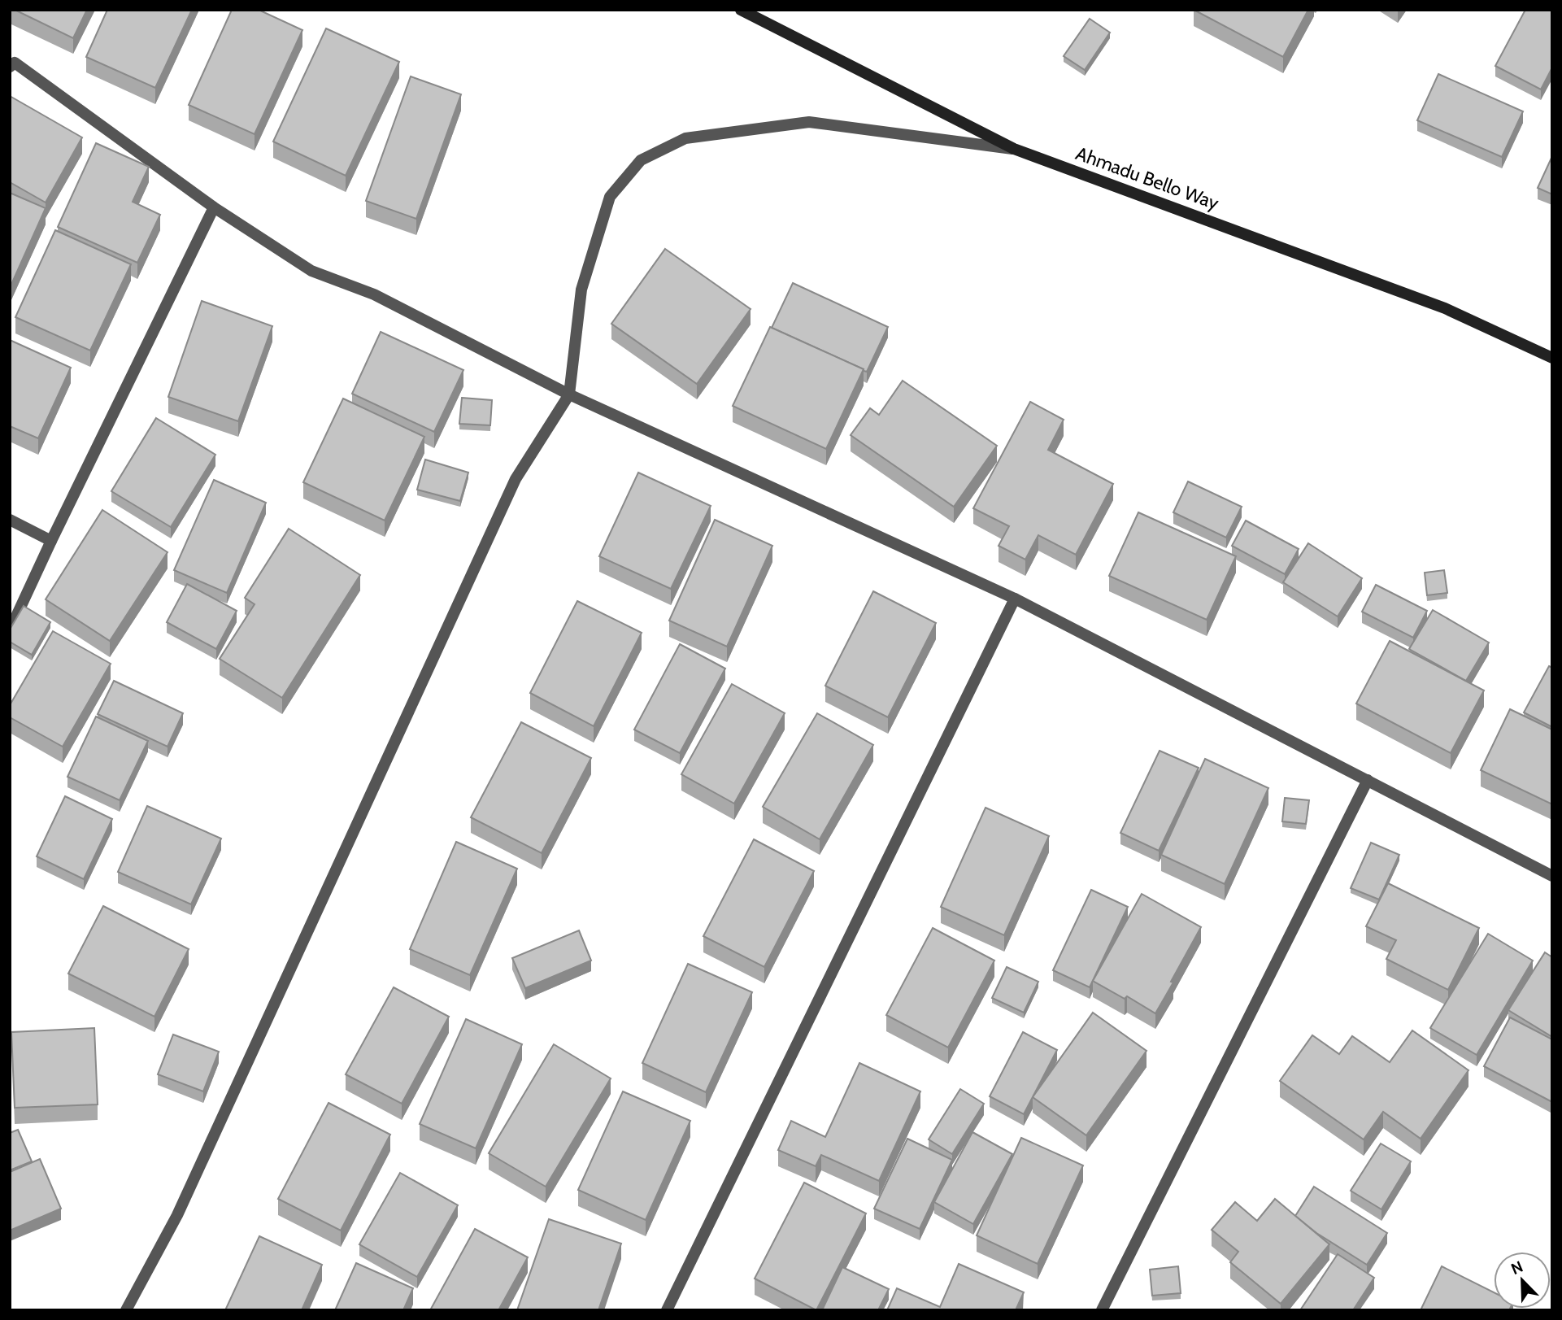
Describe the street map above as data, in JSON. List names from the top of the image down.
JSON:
{
  "streets": {
    "street": ["Ahmadu Bello Way"]
  },
  "north": "top left"
}
